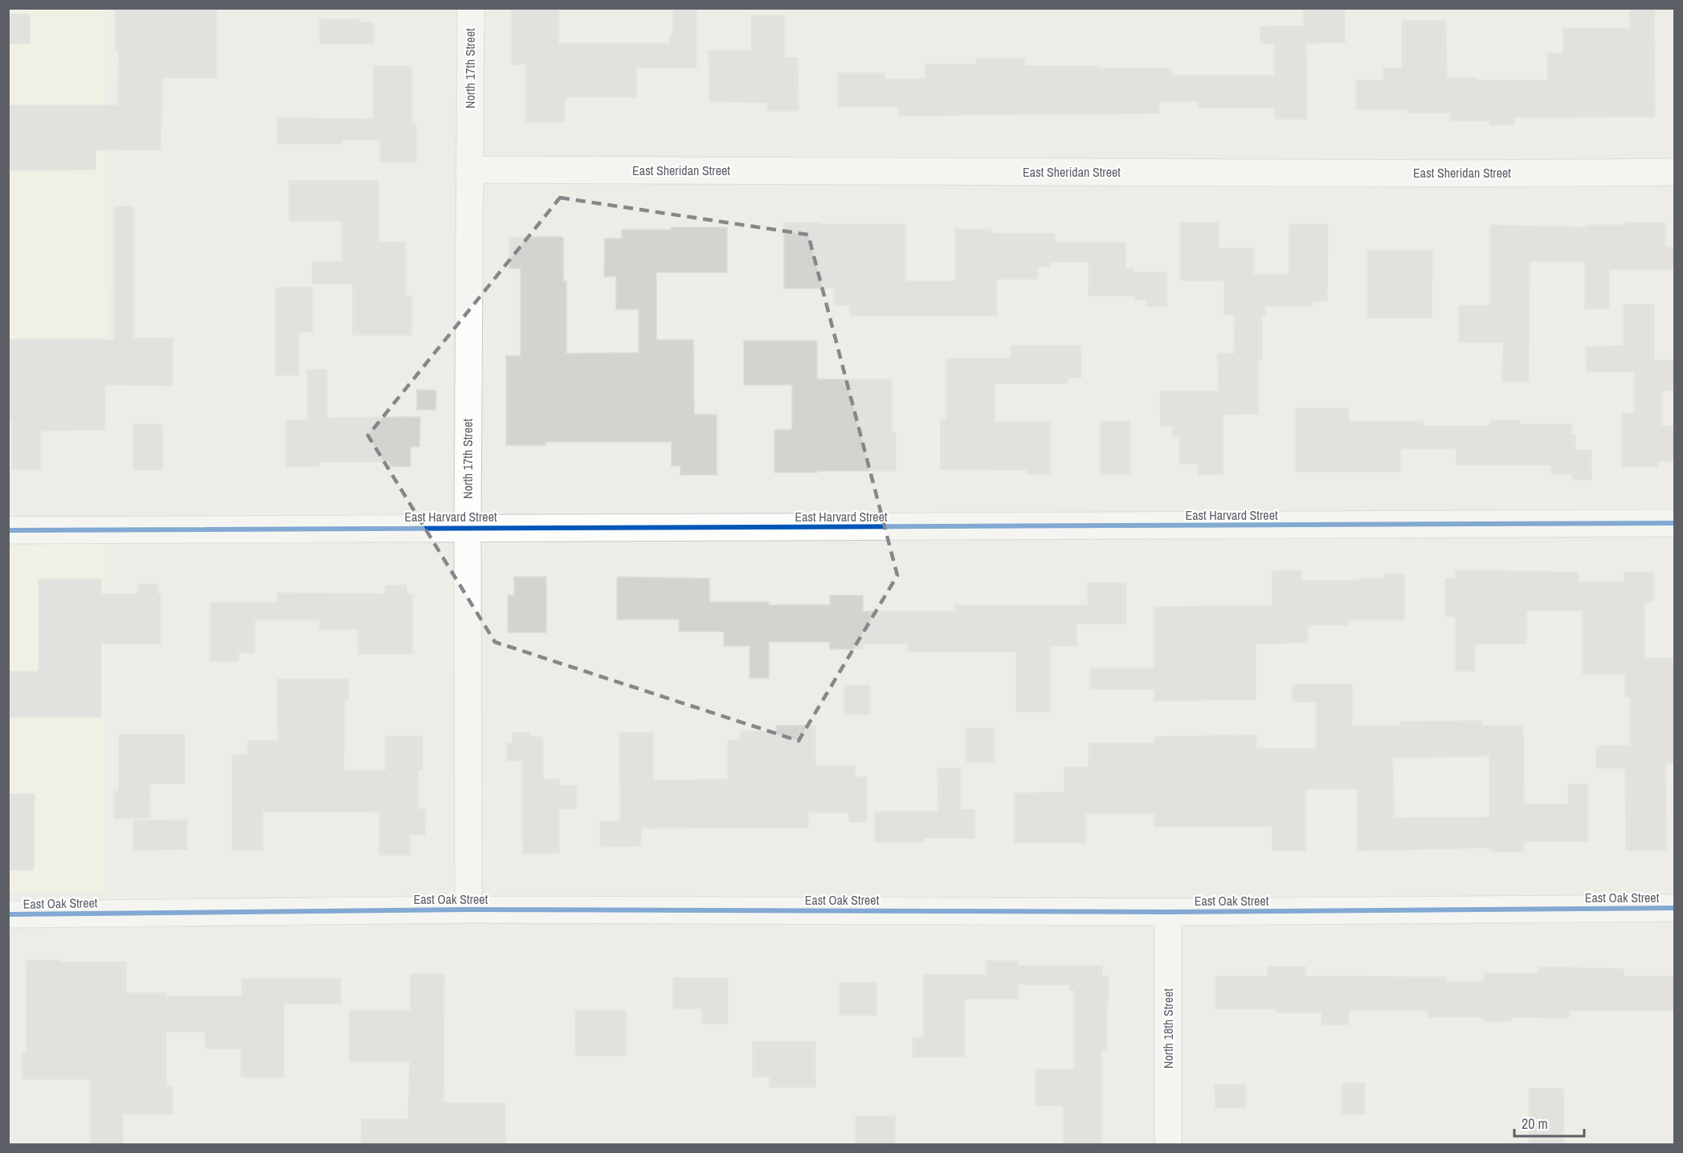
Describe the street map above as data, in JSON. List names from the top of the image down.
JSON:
{
  "streets": {
    "street": [
      "North 17th Street",
      "East Sheridan Street",
      "East Harvard Street",
      "East Oak Street",
      "North 18th Street"
    ]
  },
  "crossings": [
    ["North 17th Street", "East Sheridan Street"],
    ["North 17th Street", "East Harvard Street"],
    ["North 17th Street", "East Oak Street"],
    ["East Oak Street", "North 18th Street"]
  ],
  "scale_bar": "20 m"
}
